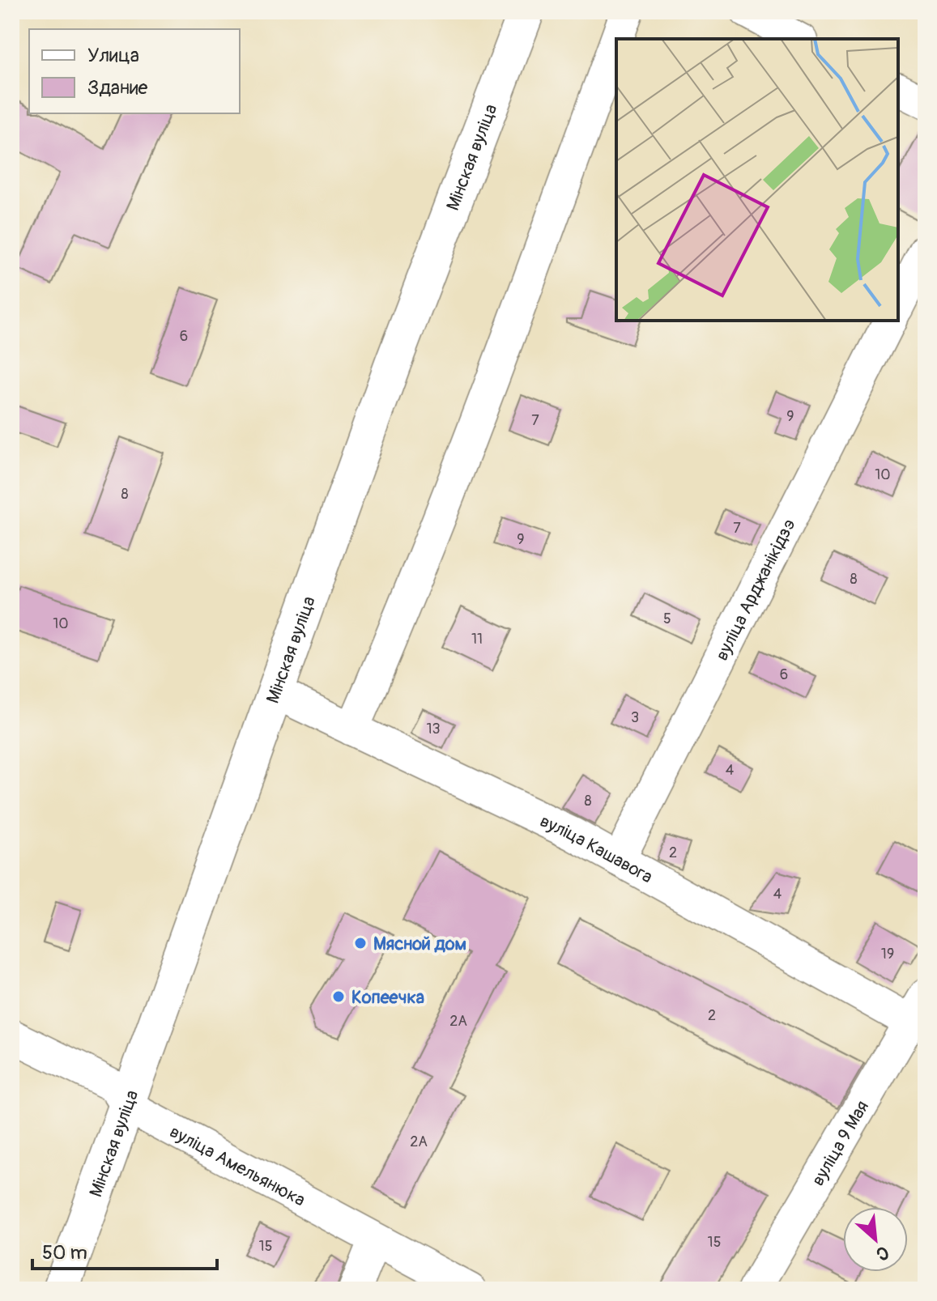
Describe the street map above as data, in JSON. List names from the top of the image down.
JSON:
{
  "streets": {
    "main road": ["Мінская вуліца"],
    "street": [
      "вуліца Арджанікідзэ",
      "вуліца Кашавога",
      "вуліца 9 Мая",
      "вуліца Амельянюка"
    ]
  },
  "crossings": [
    ["Мінская вуліца", "вуліца Кашавога"],
    ["Мінская вуліца", "вуліца Амельянюка"],
    ["вуліца Арджанікідзэ", "вуліца Кашавога"],
    ["вуліца Кашавога", "вуліца 9 Мая"]
  ],
  "places": ["Мясной дом", "Копеечка"],
  "house_numbers": [
    "6",
    "9",
    "7",
    "10",
    "8",
    "7",
    "9",
    "8",
    "5",
    "10",
    "11",
    "6",
    "3",
    "13",
    "4",
    "8",
    "2",
    "4",
    "19",
    "2",
    "2А",
    "2А",
    "15",
    "15"
  ],
  "legend": ["Улица", "Здание"],
  "scale_bar": "50 m",
  "north": "bottom right"
}
